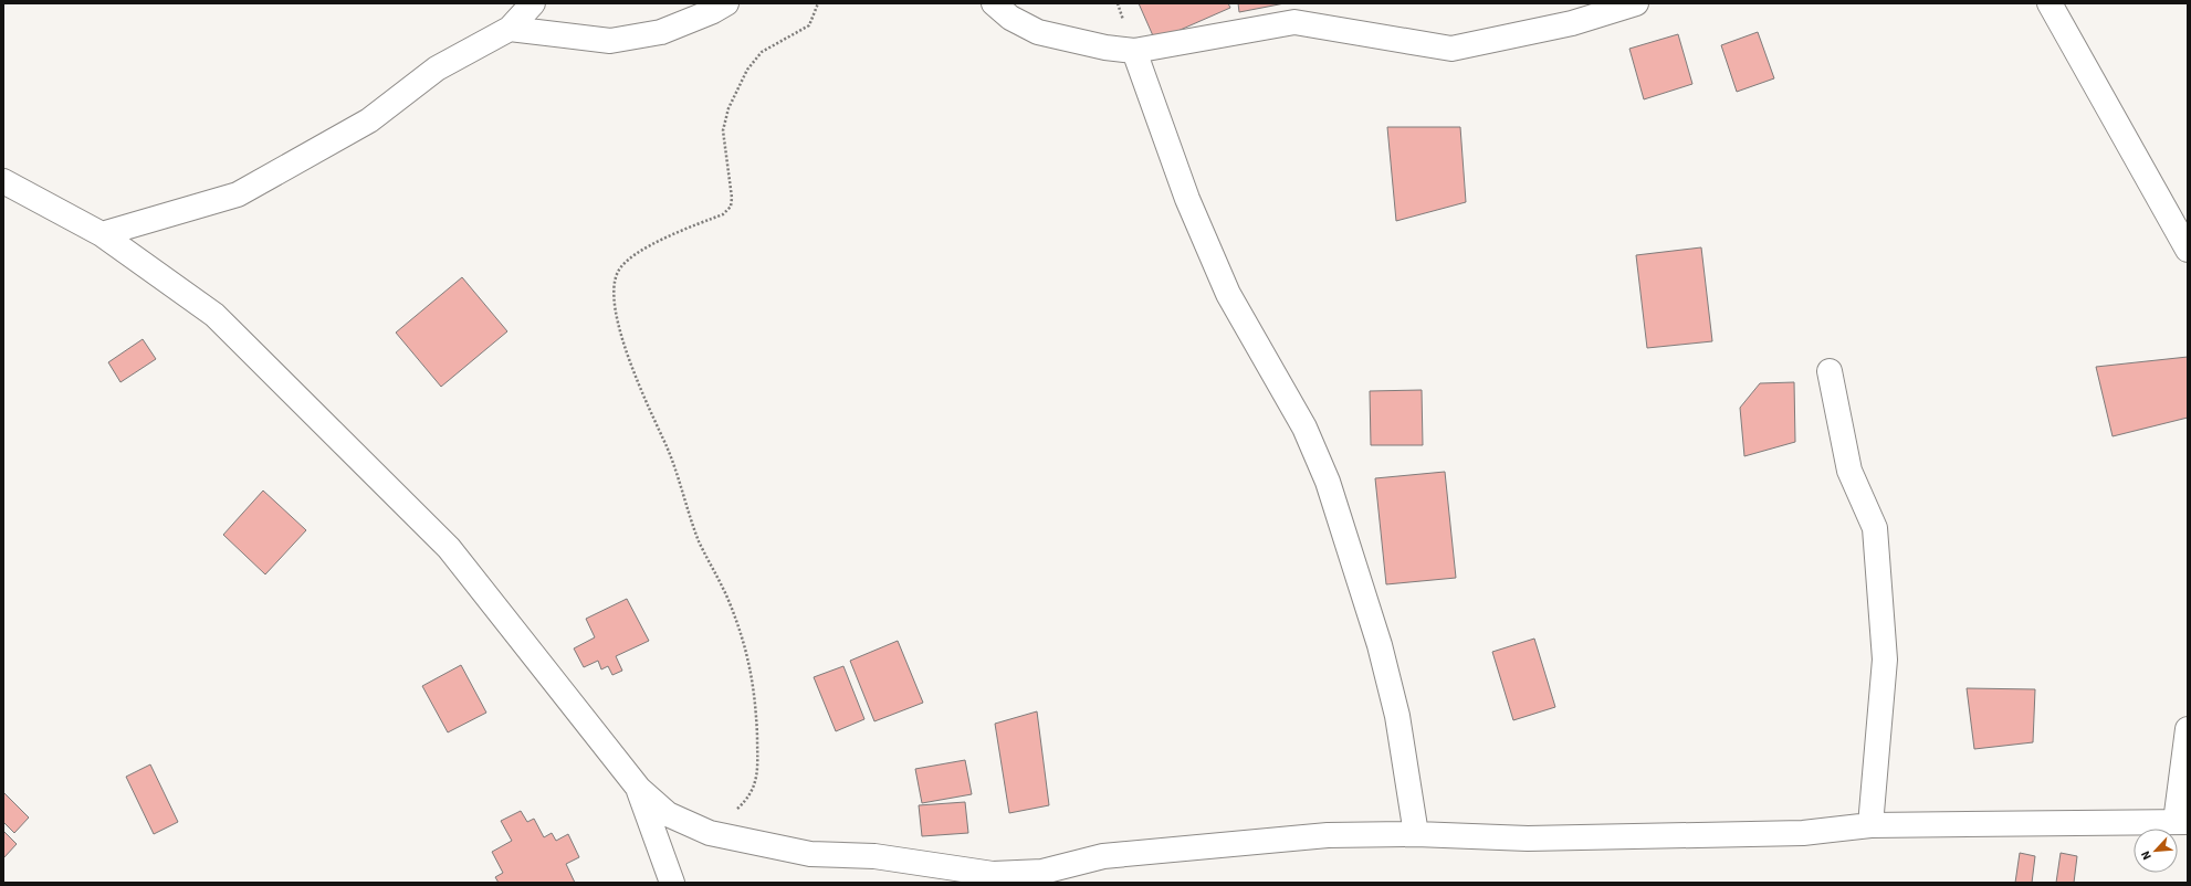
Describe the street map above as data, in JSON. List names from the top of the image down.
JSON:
{
  "north": "bottom left"
}
